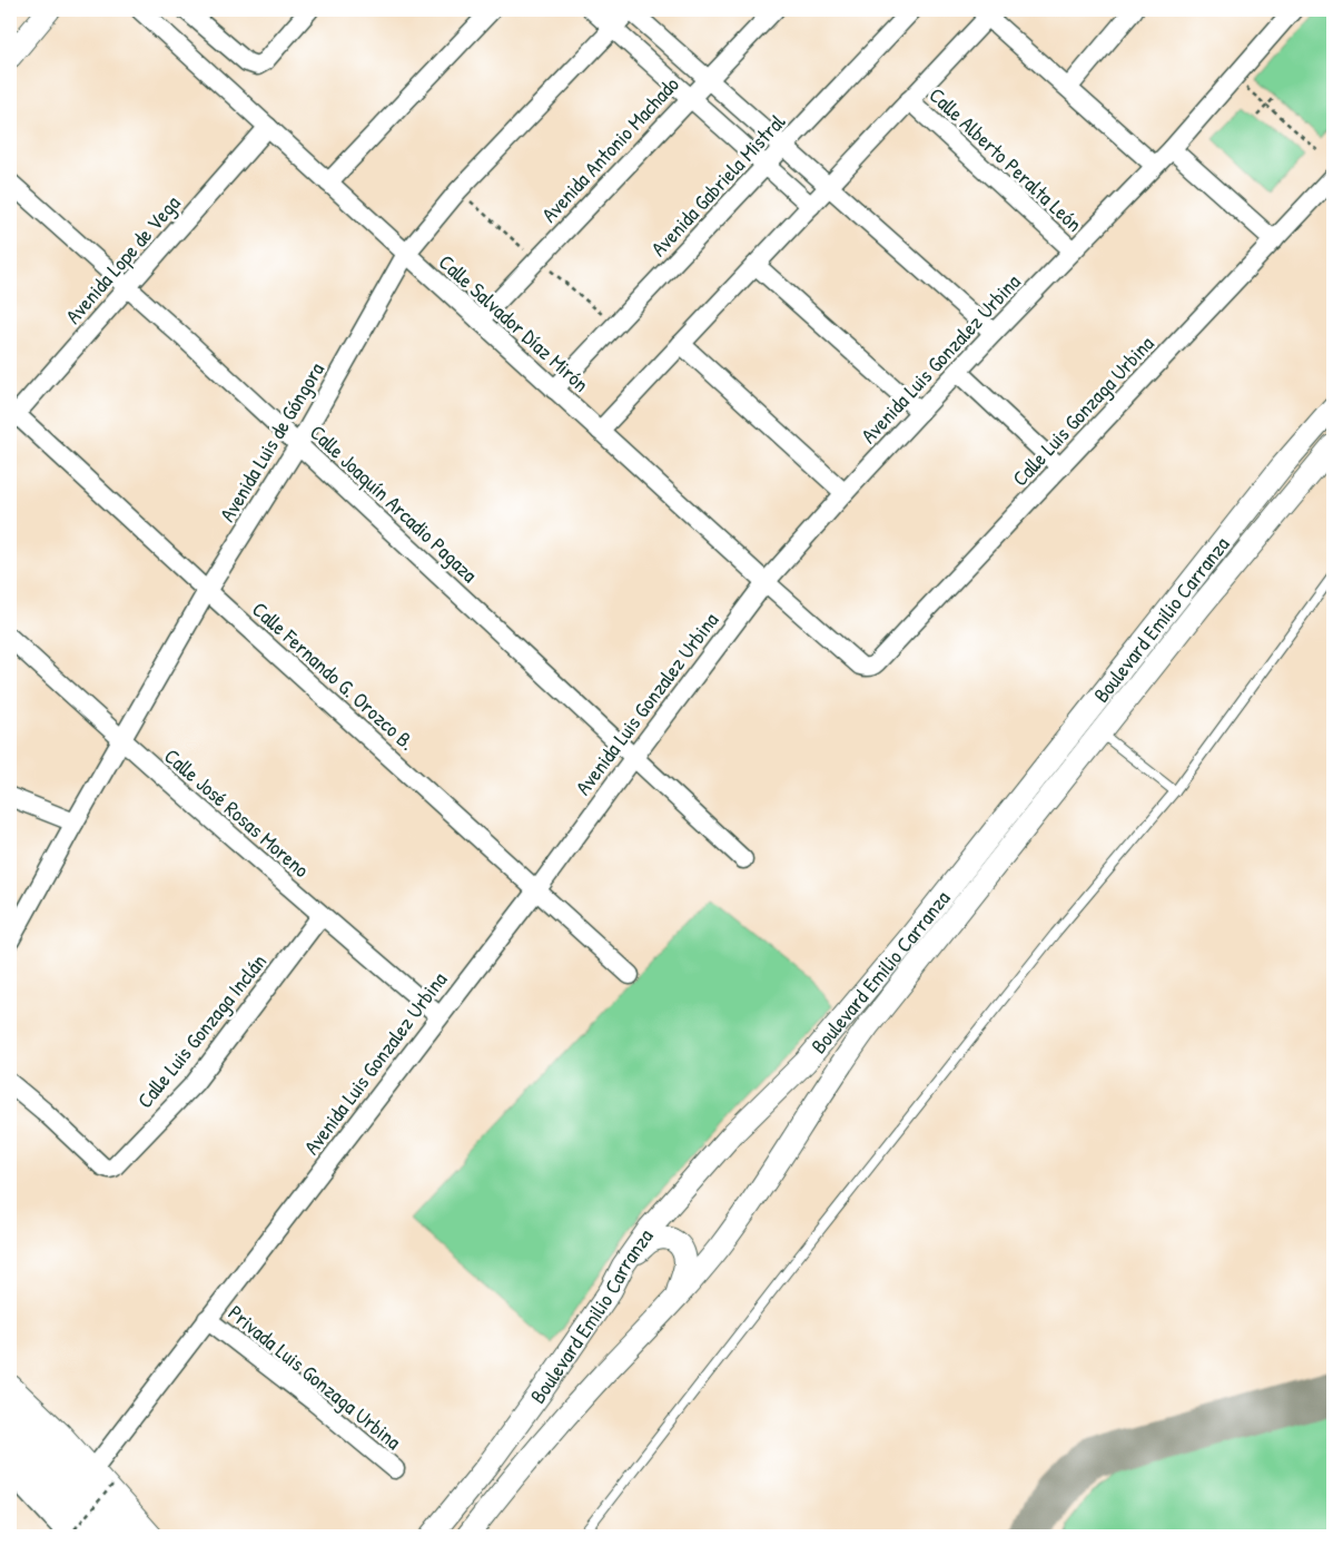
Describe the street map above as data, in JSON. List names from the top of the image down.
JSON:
{
  "streets": {
    "street": [
      "Avenida Antonio Machado",
      "Calle Alberto Peralta León",
      "Avenida Gabriela Mistral",
      "Avenida Lope de Vega",
      "Calle Salvador Díaz Mirón",
      "Avenida Luis Gonzalez Urbina",
      "Calle Luis Gonzaga Urbina",
      "Avenida Luis de Góngora",
      "Calle Joaquín Arcadio Pagaza",
      "Boulevard Emilio Carranza",
      "Calle Fernando G. Orozco B.",
      "Calle José Rosas Moreno",
      "Calle Luis Gonzaga Inclán",
      "Privada Luis Gonzaga Urbina"
    ]
  },
  "crossings": [
    ["Avenida Antonio Machado", "Calle Salvador Díaz Mirón"],
    ["Calle Alberto Peralta León", "Avenida Luis Gonzalez Urbina"],
    ["Avenida Gabriela Mistral", "Calle Salvador Díaz Mirón"],
    ["Avenida Lope de Vega", "Calle Salvador Díaz Mirón"],
    ["Avenida Lope de Vega", "Calle Joaquín Arcadio Pagaza"],
    ["Avenida Lope de Vega", "Calle Fernando G. Orozco B."],
    ["Calle Salvador Díaz Mirón", "Avenida Luis Gonzalez Urbina"],
    ["Calle Salvador Díaz Mirón", "Calle Luis Gonzaga Urbina"],
    ["Calle Salvador Díaz Mirón", "Avenida Luis de Góngora"],
    ["Avenida Luis Gonzalez Urbina", "Calle Joaquín Arcadio Pagaza"],
    ["Avenida Luis Gonzalez Urbina", "Calle Fernando G. Orozco B."],
    ["Avenida Luis Gonzalez Urbina", "Calle José Rosas Moreno"],
    ["Avenida Luis Gonzalez Urbina", "Privada Luis Gonzaga Urbina"],
    ["Avenida Luis de Góngora", "Calle Joaquín Arcadio Pagaza"],
    ["Avenida Luis de Góngora", "Calle Fernando G. Orozco B."],
    ["Avenida Luis de Góngora", "Calle José Rosas Moreno"],
    ["Calle José Rosas Moreno", "Calle Luis Gonzaga Inclán"]
  ]
}
